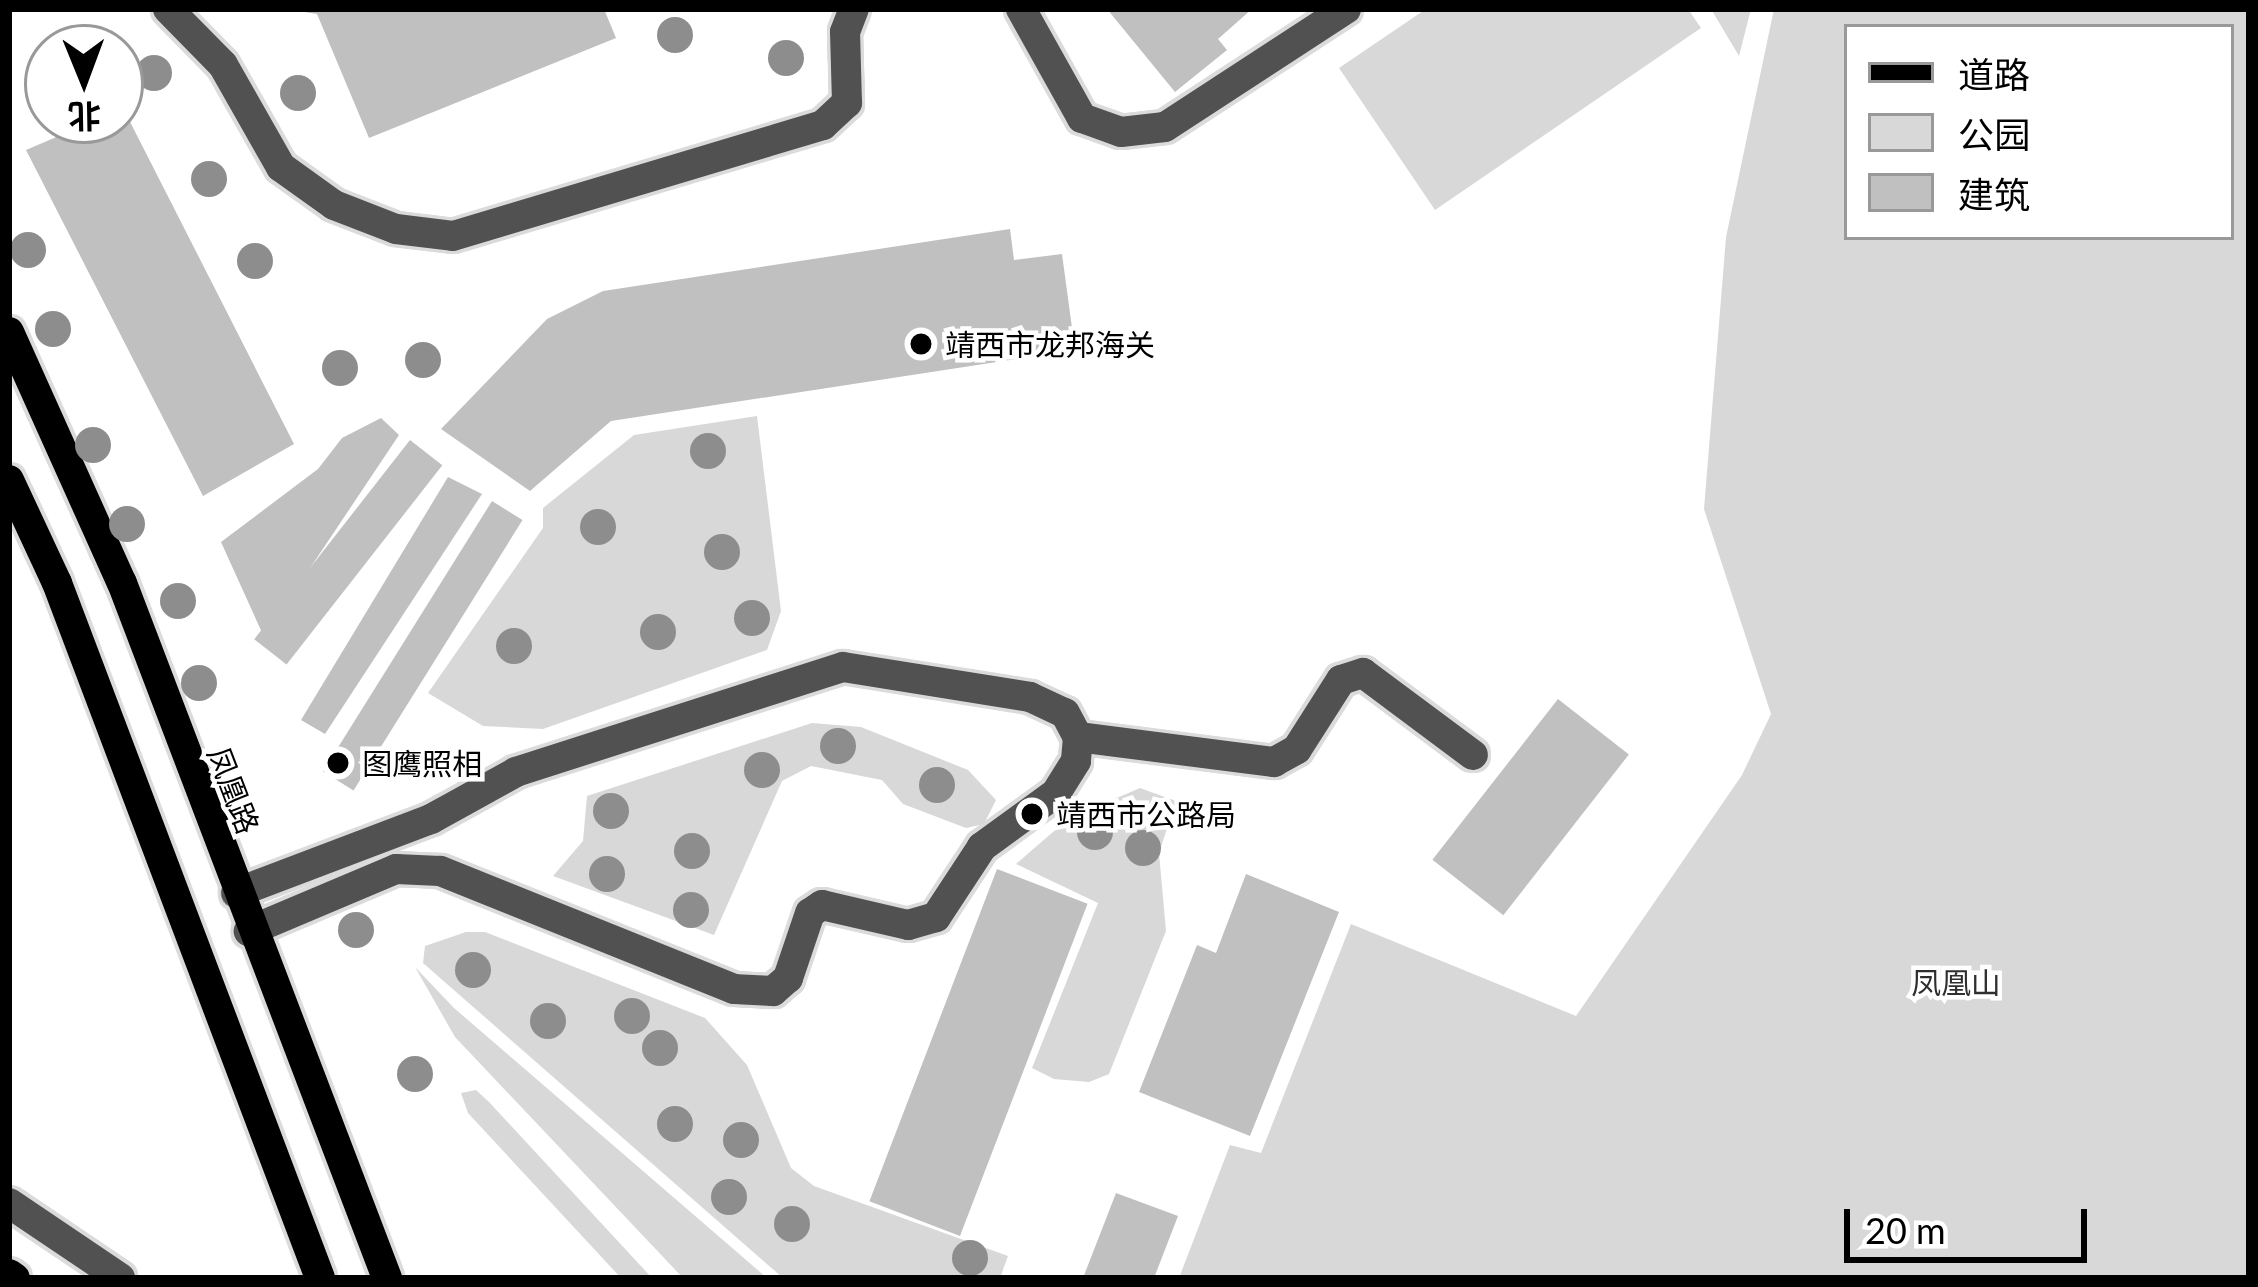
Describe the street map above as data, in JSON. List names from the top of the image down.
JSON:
{
  "streets": {
    "main road": ["凤凰路"]
  },
  "parks": ["凤凰山"],
  "places": ["靖西市龙邦海关", "图鹰照相", "靖西市公路局"],
  "legend": ["道路", "公园", "建筑"],
  "scale_bar": "20 m",
  "north": "bottom"
}
